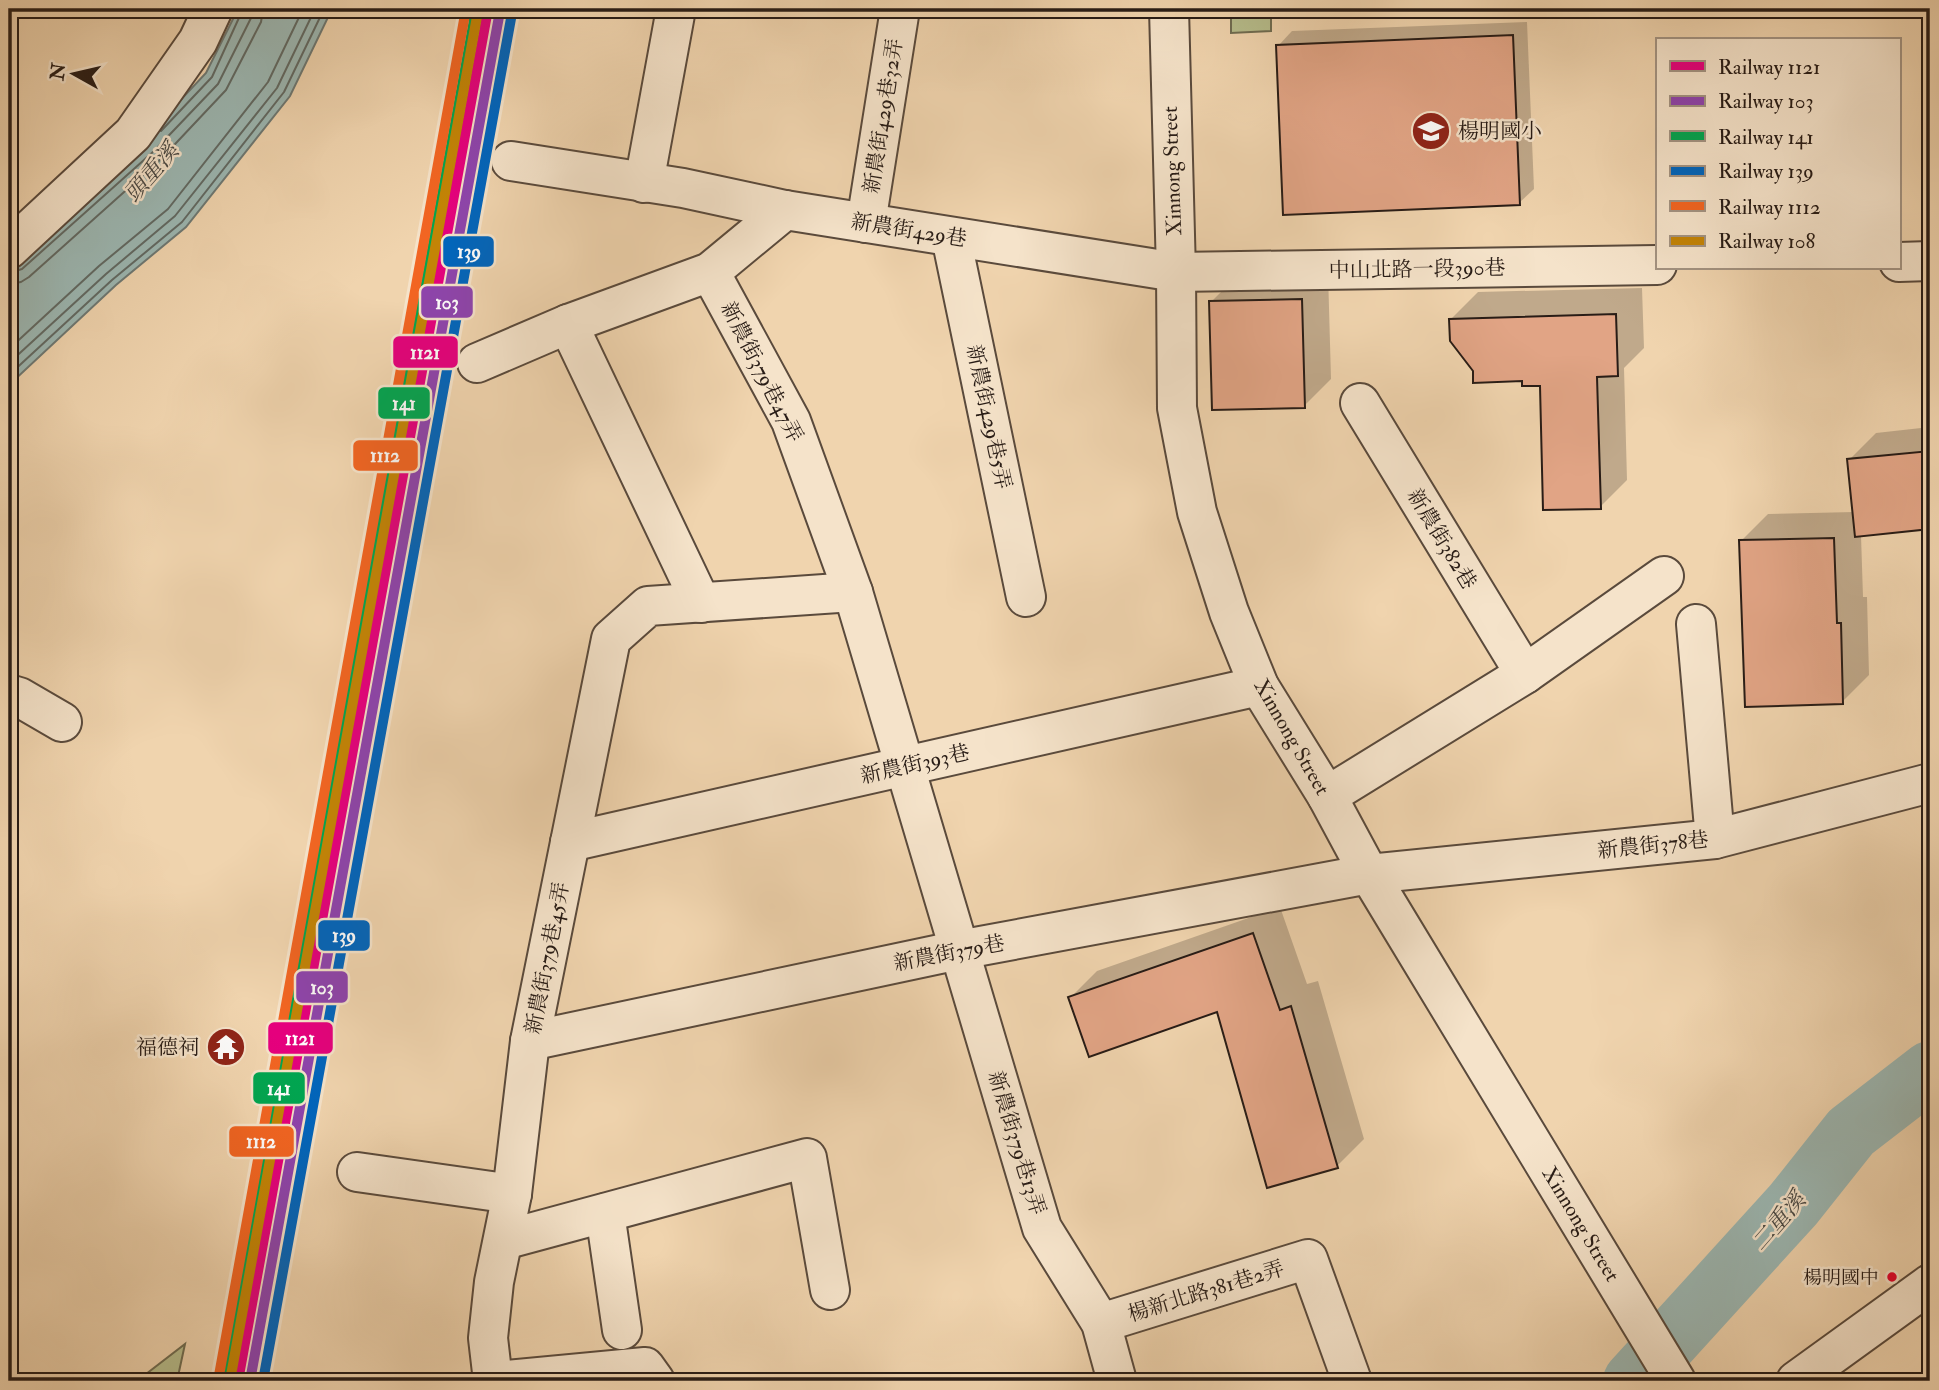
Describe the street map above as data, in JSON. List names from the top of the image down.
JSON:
{
  "streets": {
    "street": [
      "新農街429巷32弄",
      "Xinnong Street",
      "新農街429巷",
      "中山北路一段390巷",
      "新農街379巷47弄",
      "新農街429巷5弄",
      "新農街382巷",
      "新農街393巷",
      "新農街378巷",
      "新農街379巷",
      "新農街379巷45弄",
      "新農街379巷13弄",
      "楊新北路381巷2弄"
    ]
  },
  "crossings": [
    ["新農街429巷32弄", "新農街429巷"],
    ["Xinnong Street", "新農街429巷"],
    ["Xinnong Street", "中山北路一段390巷"],
    ["Xinnong Street", "新農街393巷"],
    ["Xinnong Street", "新農街378巷"],
    ["Xinnong Street", "新農街379巷"],
    ["新農街429巷", "中山北路一段390巷"],
    ["新農街429巷", "新農街429巷5弄"],
    ["新農街379巷47弄", "新農街393巷"],
    ["新農街379巷47弄", "新農街379巷45弄"],
    ["新農街379巷47弄", "新農街379巷13弄"],
    ["新農街393巷", "新農街379巷45弄"],
    ["新農街393巷", "新農街379巷13弄"],
    ["新農街378巷", "新農街379巷"],
    ["新農街379巷", "新農街379巷45弄"],
    ["新農街379巷", "新農街379巷13弄"],
    ["新農街379巷13弄", "楊新北路381巷2弄"]
  ],
  "water": ["頭重溪", "二重溪"],
  "places": {
    "school or university": ["楊明國小"],
    "temple": ["福德祠"],
    "other": ["楊明國中"]
  },
  "lines": [
    "rail line 1121",
    "rail line 141",
    "rail line 1112",
    "rail line 103",
    "rail line 108",
    "rail line 139"
  ],
  "legend": [
    "Railway 1121",
    "Railway 103",
    "Railway 141",
    "Railway 139",
    "Railway 1112",
    "Railway 108"
  ],
  "north": "left"
}
